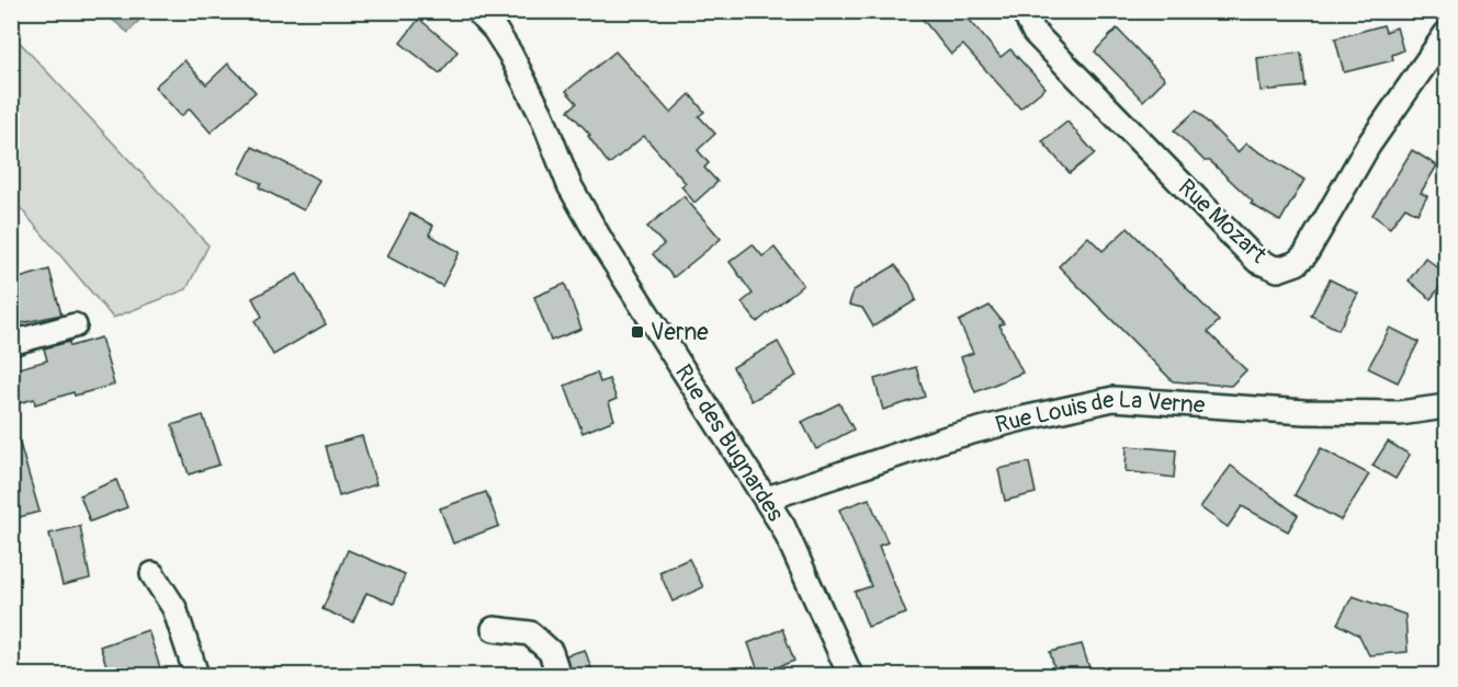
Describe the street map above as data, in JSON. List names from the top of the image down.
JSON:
{
  "streets": {
    "street": ["Rue Mozart", "Rue Louis de La Verne", "Rue des Bugnardes"]
  },
  "crossings": [
    ["Rue Louis de La Verne", "Rue des Bugnardes"]
  ],
  "places": {
    "transit": ["Verne"]
  }
}
